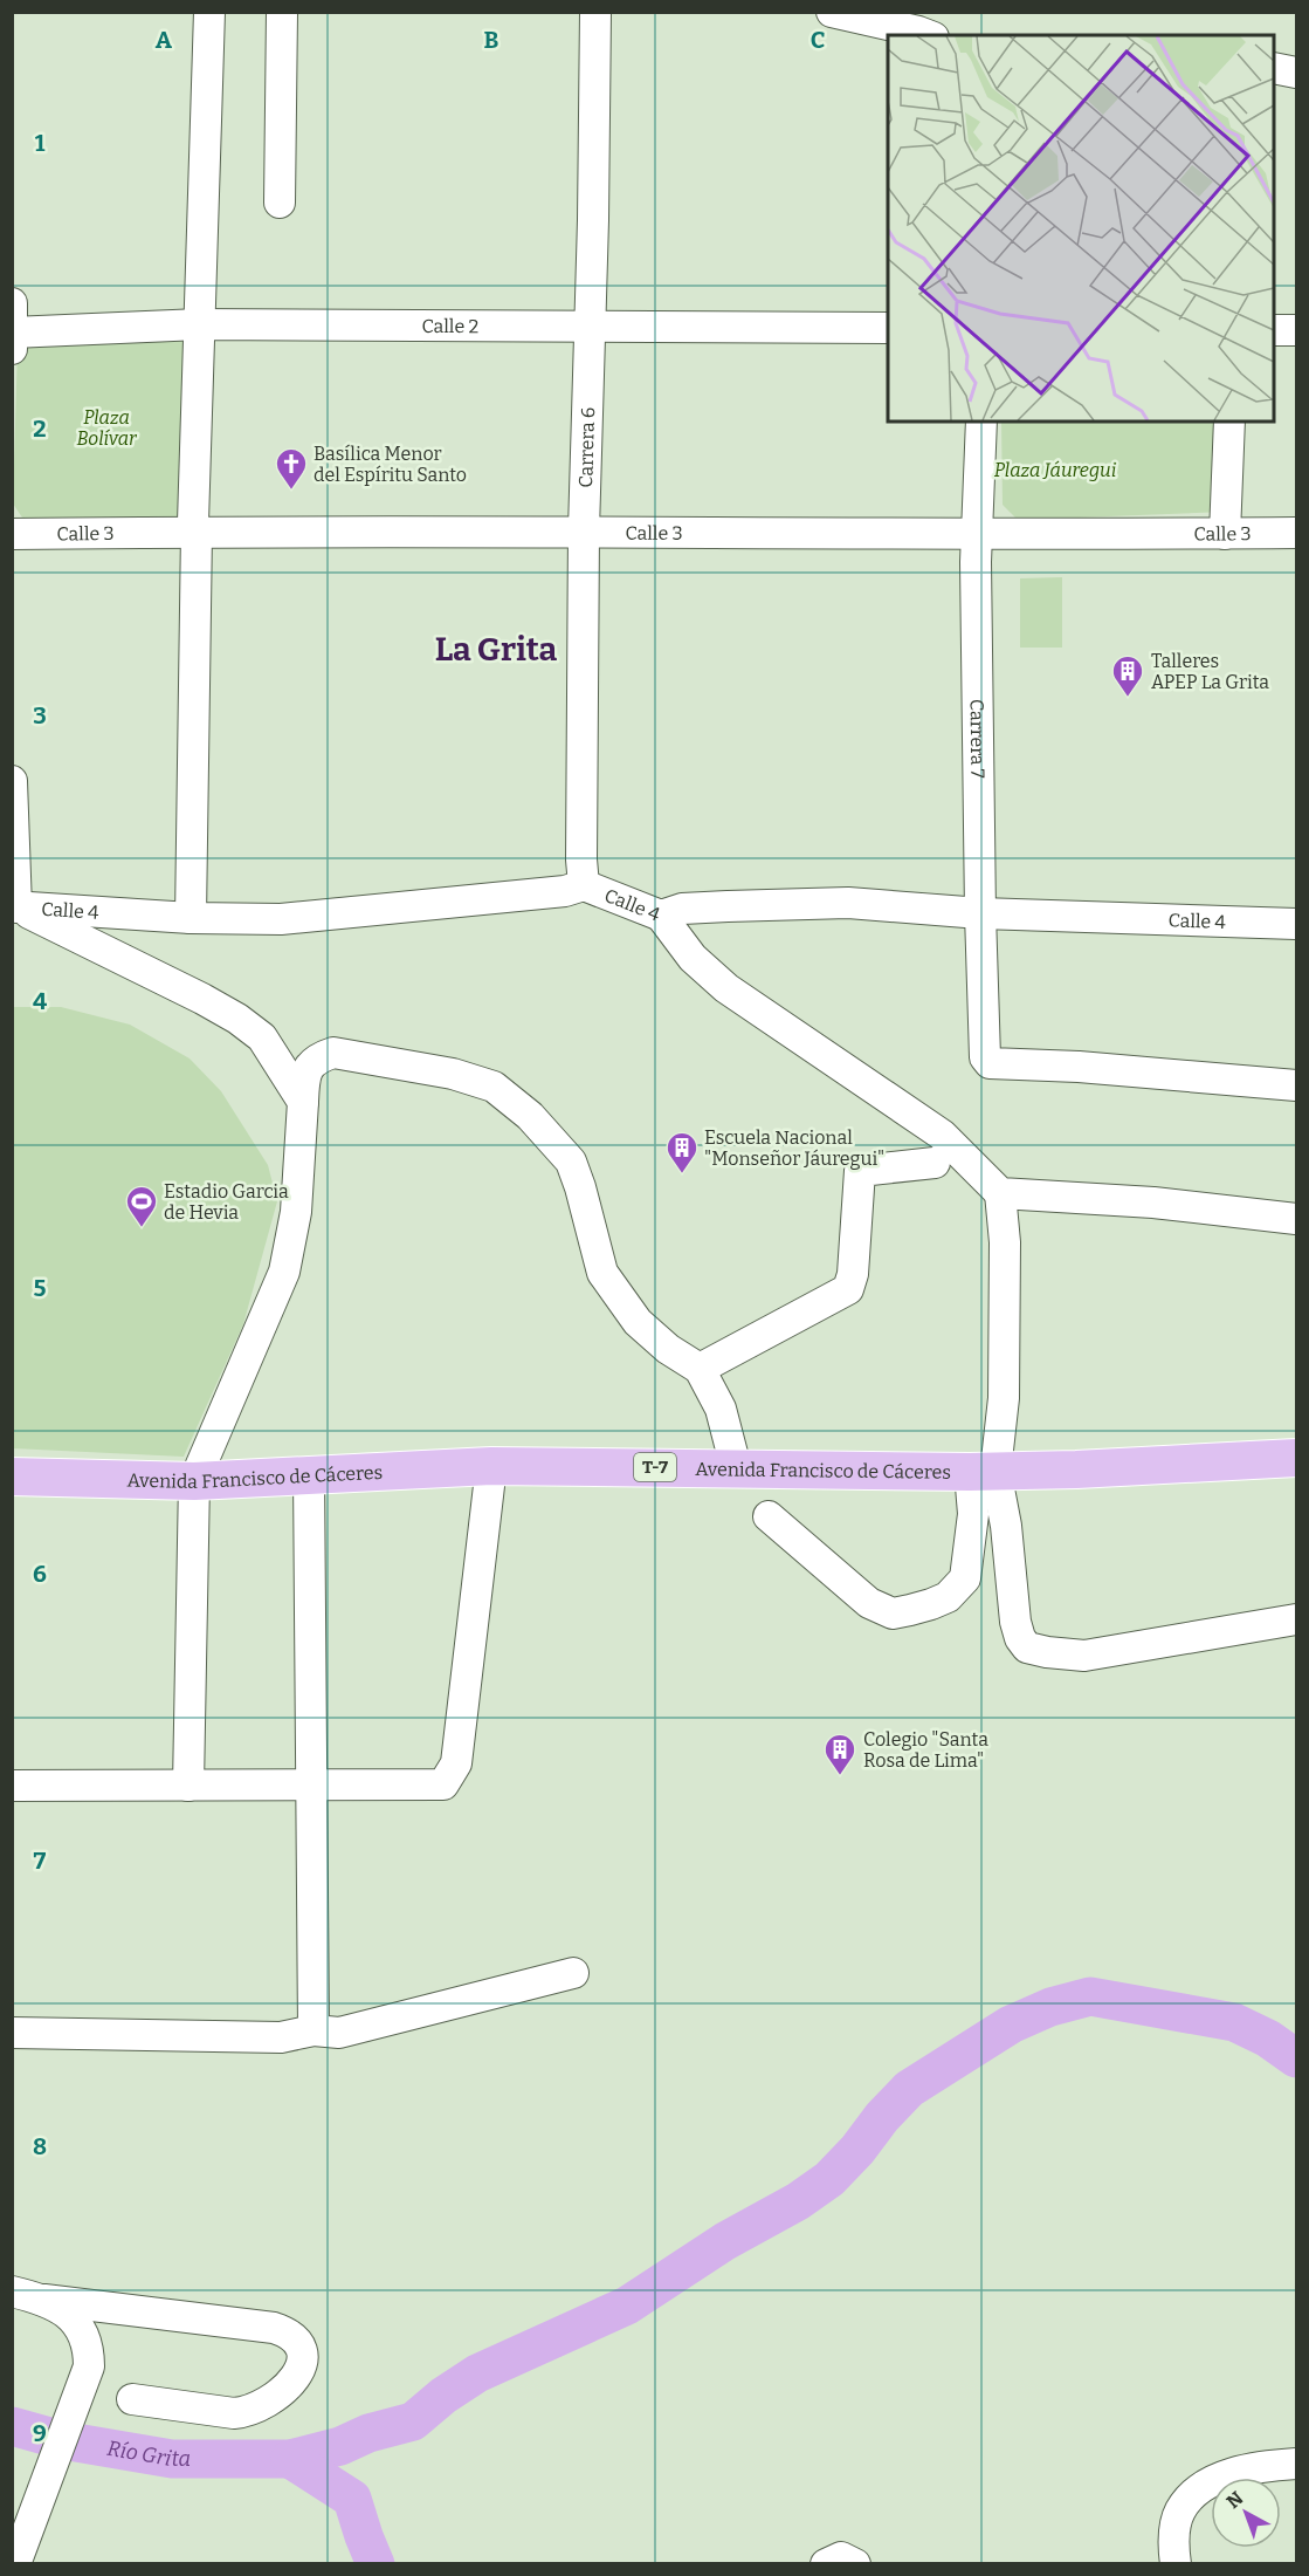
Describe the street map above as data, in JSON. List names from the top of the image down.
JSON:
{
  "streets": {
    "main road": ["T-7", "Avenida Francisco de Cáceres"],
    "street": [
      "Calle 2",
      "Carrera 6",
      "Calle 3",
      "Carrera 7",
      "Calle 4"
    ]
  },
  "crossings": [
    ["Calle 2", "Carrera 6"],
    ["Carrera 6", "Calle 3"],
    ["Carrera 6", "Calle 4"],
    ["Calle 3", "Carrera 7"],
    ["Carrera 7", "Calle 4"]
  ],
  "districts": ["La Grita"],
  "water": ["Río Grita"],
  "parks": ["Plaza Bolívar", "Plaza Jáuregui"],
  "places": {
    "church": ["Basílica Menor del Espíritu Santo"],
    "building": ["Talleres APEP La Grita", "Escuela Nacional \"Monseñor Jáuregui\"", "Colegio \"Santa Rosa de Lima\""],
    "sports": ["Estadio Garcia de Hevia"]
  },
  "north": "top left",
  "grid": {
    "columns": ["A", "B", "C"],
    "rows": [
      "1",
      "2",
      "3",
      "4",
      "5",
      "6",
      "7",
      "8",
      "9"
    ]
  }
}
